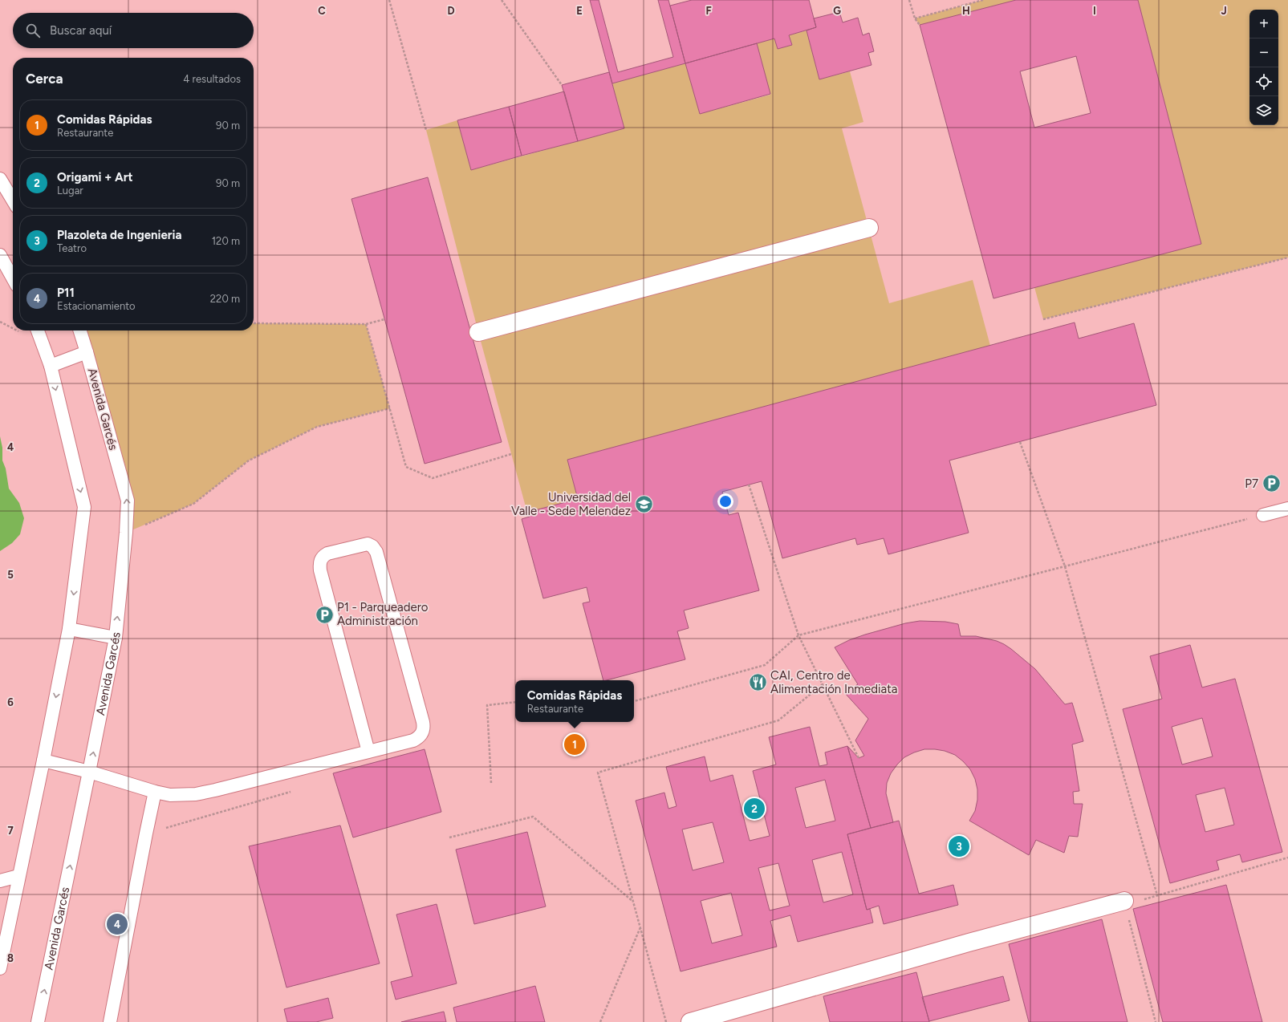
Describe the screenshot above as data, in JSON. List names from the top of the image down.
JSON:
{
  "streets": {
    "lane": ["Avenida Garcés"]
  },
  "places": {
    "parking": ["P7", "P1 - Parqueadero Administración"],
    "school or university": ["Universidad del Valle - Sede Melendez"],
    "restaurant": ["CAI, Centro de Alimentación Inmediata"]
  },
  "page": {
    "map_buttons": ["+", "−"],
    "search": "Buscar aquí",
    "heading": ["Cerca", "4 resultados"],
    "list": [
      {
        "mark": "1",
        "name": "Comidas Rápidas",
        "note": "Restaurante",
        "value": "90 m"
      },
      {
        "mark": "2",
        "name": "Origami + Art",
        "note": "Lugar",
        "value": "90 m"
      },
      {
        "mark": "3",
        "name": "Plazoleta de Ingenieria",
        "note": "Teatro",
        "value": "120 m"
      },
      {
        "mark": "4",
        "name": "P11",
        "note": "Estacionamiento",
        "value": "220 m"
      }
    ],
    "popup": ["Comidas Rápidas", "Restaurante"],
    "pins": [
      "1",
      "2",
      "3",
      "4"
    ]
  },
  "grid": {
    "columns": [
      "C",
      "D",
      "E",
      "F",
      "G",
      "H",
      "I",
      "J"
    ],
    "rows": [
      "4",
      "5",
      "6",
      "7",
      "8"
    ]
  }
}
